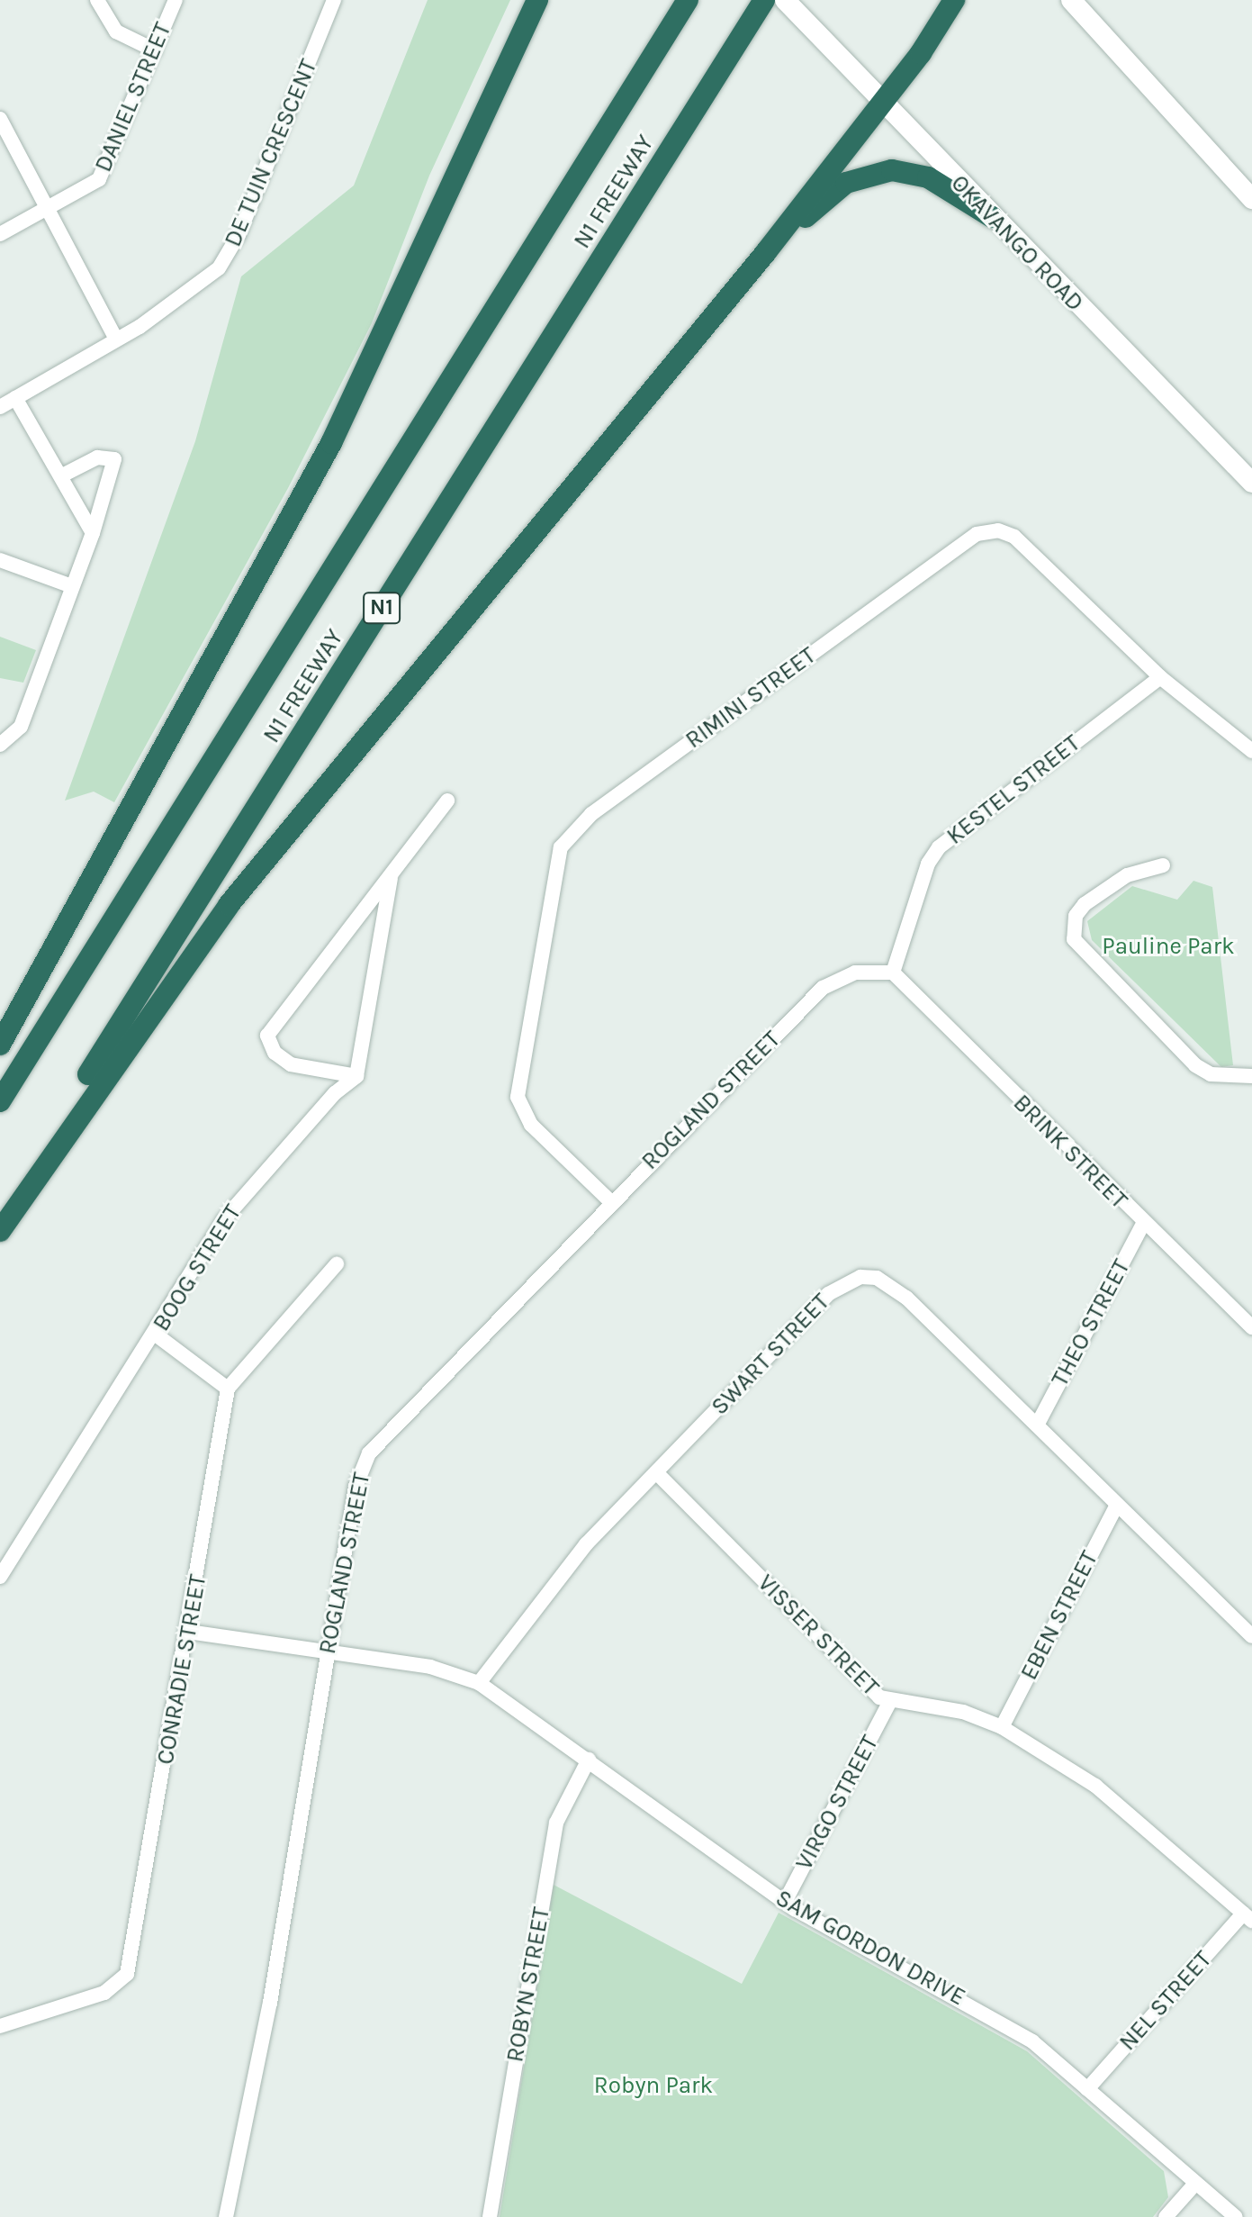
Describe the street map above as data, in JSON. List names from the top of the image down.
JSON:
{
  "streets": {
    "highway": ["N1 FREEWAY", "N1"],
    "main road": ["OKAVANGO ROAD"],
    "street": [
      "DANIEL STREET",
      "DE TUIN CRESCENT",
      "RIMINI STREET",
      "KESTEL STREET",
      "ROGLAND STREET",
      "BRINK STREET",
      "BOOG STREET",
      "THEO STREET",
      "SWART STREET",
      "EBEN STREET",
      "VISSER STREET",
      "CONRADIE STREET",
      "VIRGO STREET",
      "SAM GORDON DRIVE",
      "ROBYN STREET",
      "NEL STREET"
    ]
  },
  "crossings": [
    ["RIMINI STREET", "KESTEL STREET"],
    ["RIMINI STREET", "ROGLAND STREET"],
    ["KESTEL STREET", "ROGLAND STREET"],
    ["KESTEL STREET", "BRINK STREET"],
    ["ROGLAND STREET", "BRINK STREET"],
    ["ROGLAND STREET", "SAM GORDON DRIVE"],
    ["BRINK STREET", "THEO STREET"],
    ["THEO STREET", "SWART STREET"],
    ["SWART STREET", "EBEN STREET"],
    ["SWART STREET", "VISSER STREET"],
    ["SWART STREET", "SAM GORDON DRIVE"],
    ["EBEN STREET", "VISSER STREET"],
    ["VISSER STREET", "VIRGO STREET"],
    ["VISSER STREET", "NEL STREET"],
    ["CONRADIE STREET", "SAM GORDON DRIVE"],
    ["VIRGO STREET", "SAM GORDON DRIVE"],
    ["SAM GORDON DRIVE", "ROBYN STREET"],
    ["SAM GORDON DRIVE", "NEL STREET"]
  ],
  "parks": ["Pauline Park", "Robyn Park"]
}
